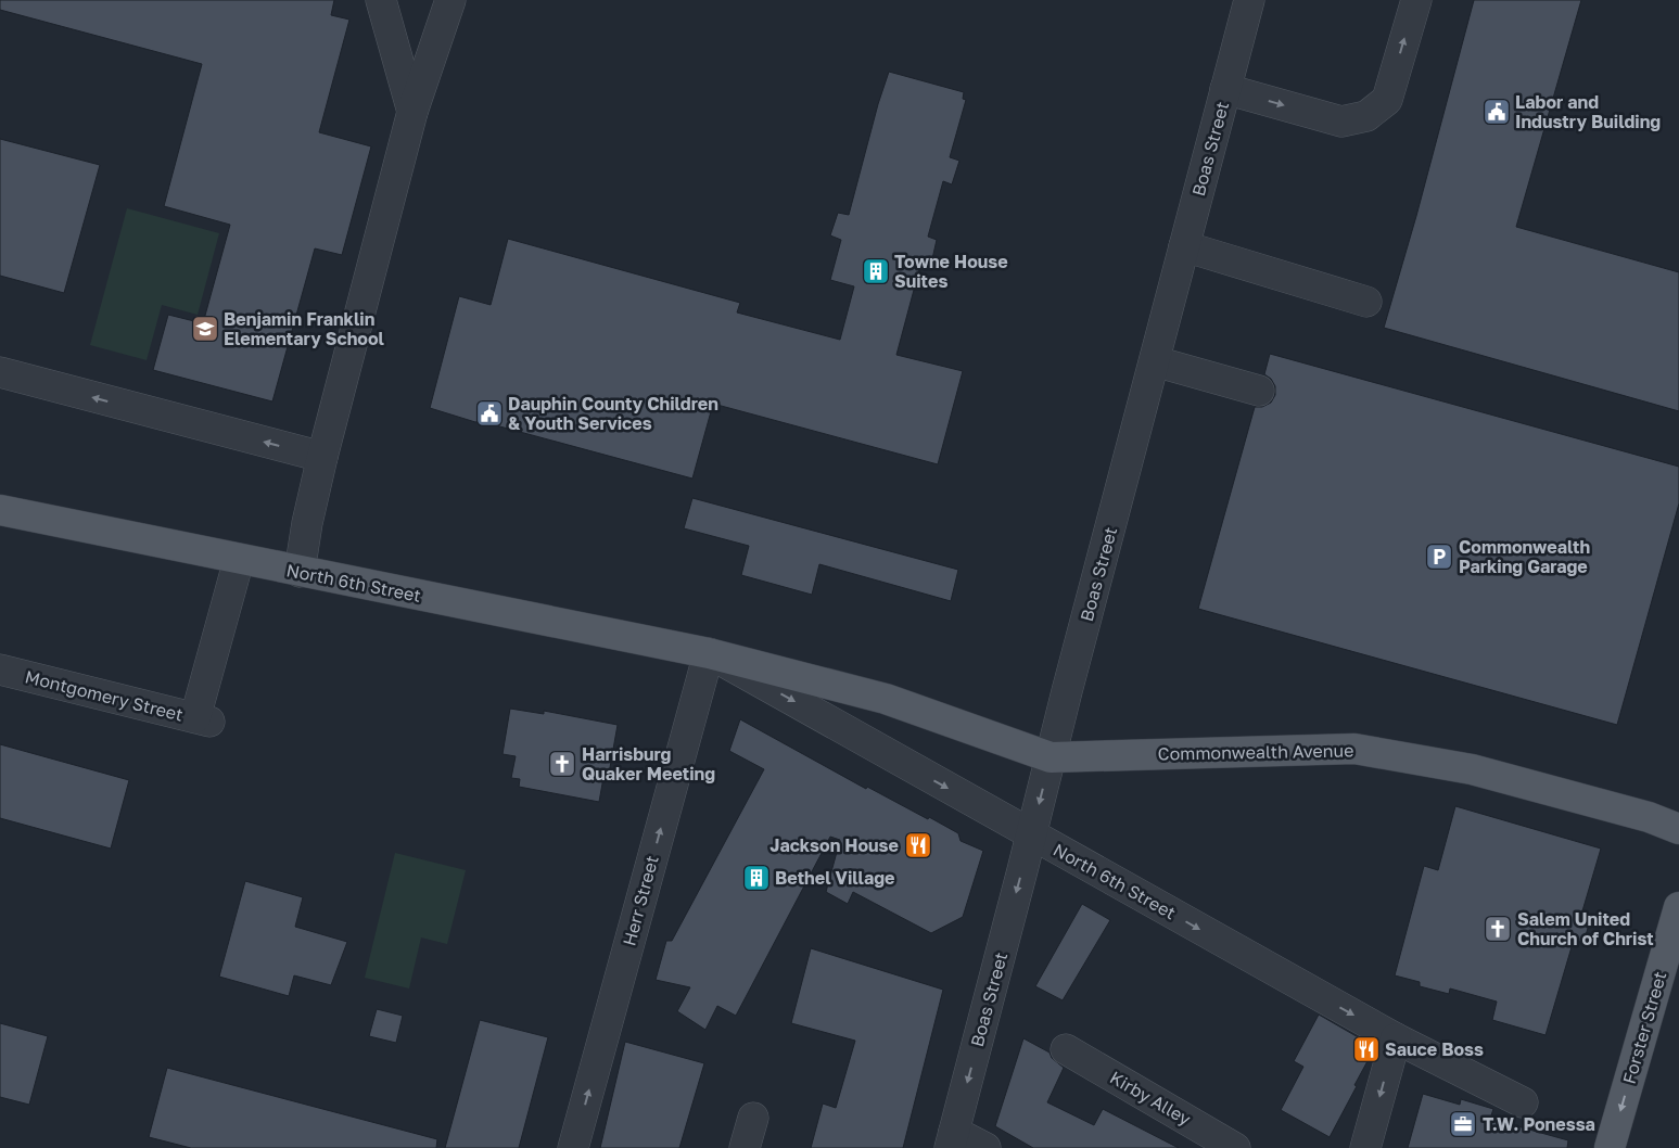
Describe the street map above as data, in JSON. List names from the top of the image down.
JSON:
{
  "streets": {
    "main road": ["North 6th Street", "Commonwealth Avenue", "Forster Street"],
    "street": [
      "Boas Street",
      "Montgomery Street",
      "Herr Street",
      "Kirby Alley"
    ]
  },
  "crossings": [
    ["Boas Street", "North 6th Street"],
    ["Boas Street", "Commonwealth Avenue"],
    ["North 6th Street", "Montgomery Street"],
    ["North 6th Street", "Commonwealth Avenue"],
    ["North 6th Street", "Herr Street"]
  ],
  "one_way": ["Herr Street", "Forster Street"],
  "places": {
    "public building": ["Labor and Industry Building", "Dauphin County Children & Youth Services"],
    "building": ["Towne House Suites", "Bethel Village"],
    "school or university": ["Benjamin Franklin Elementary School"],
    "parking": ["Commonwealth Parking Garage"],
    "church": ["Harrisburg Quaker Meeting", "Salem United Church of Christ"],
    "restaurant": ["Jackson House", "Sauce Boss"],
    "office": ["T.W. Ponessa"]
  }
}
